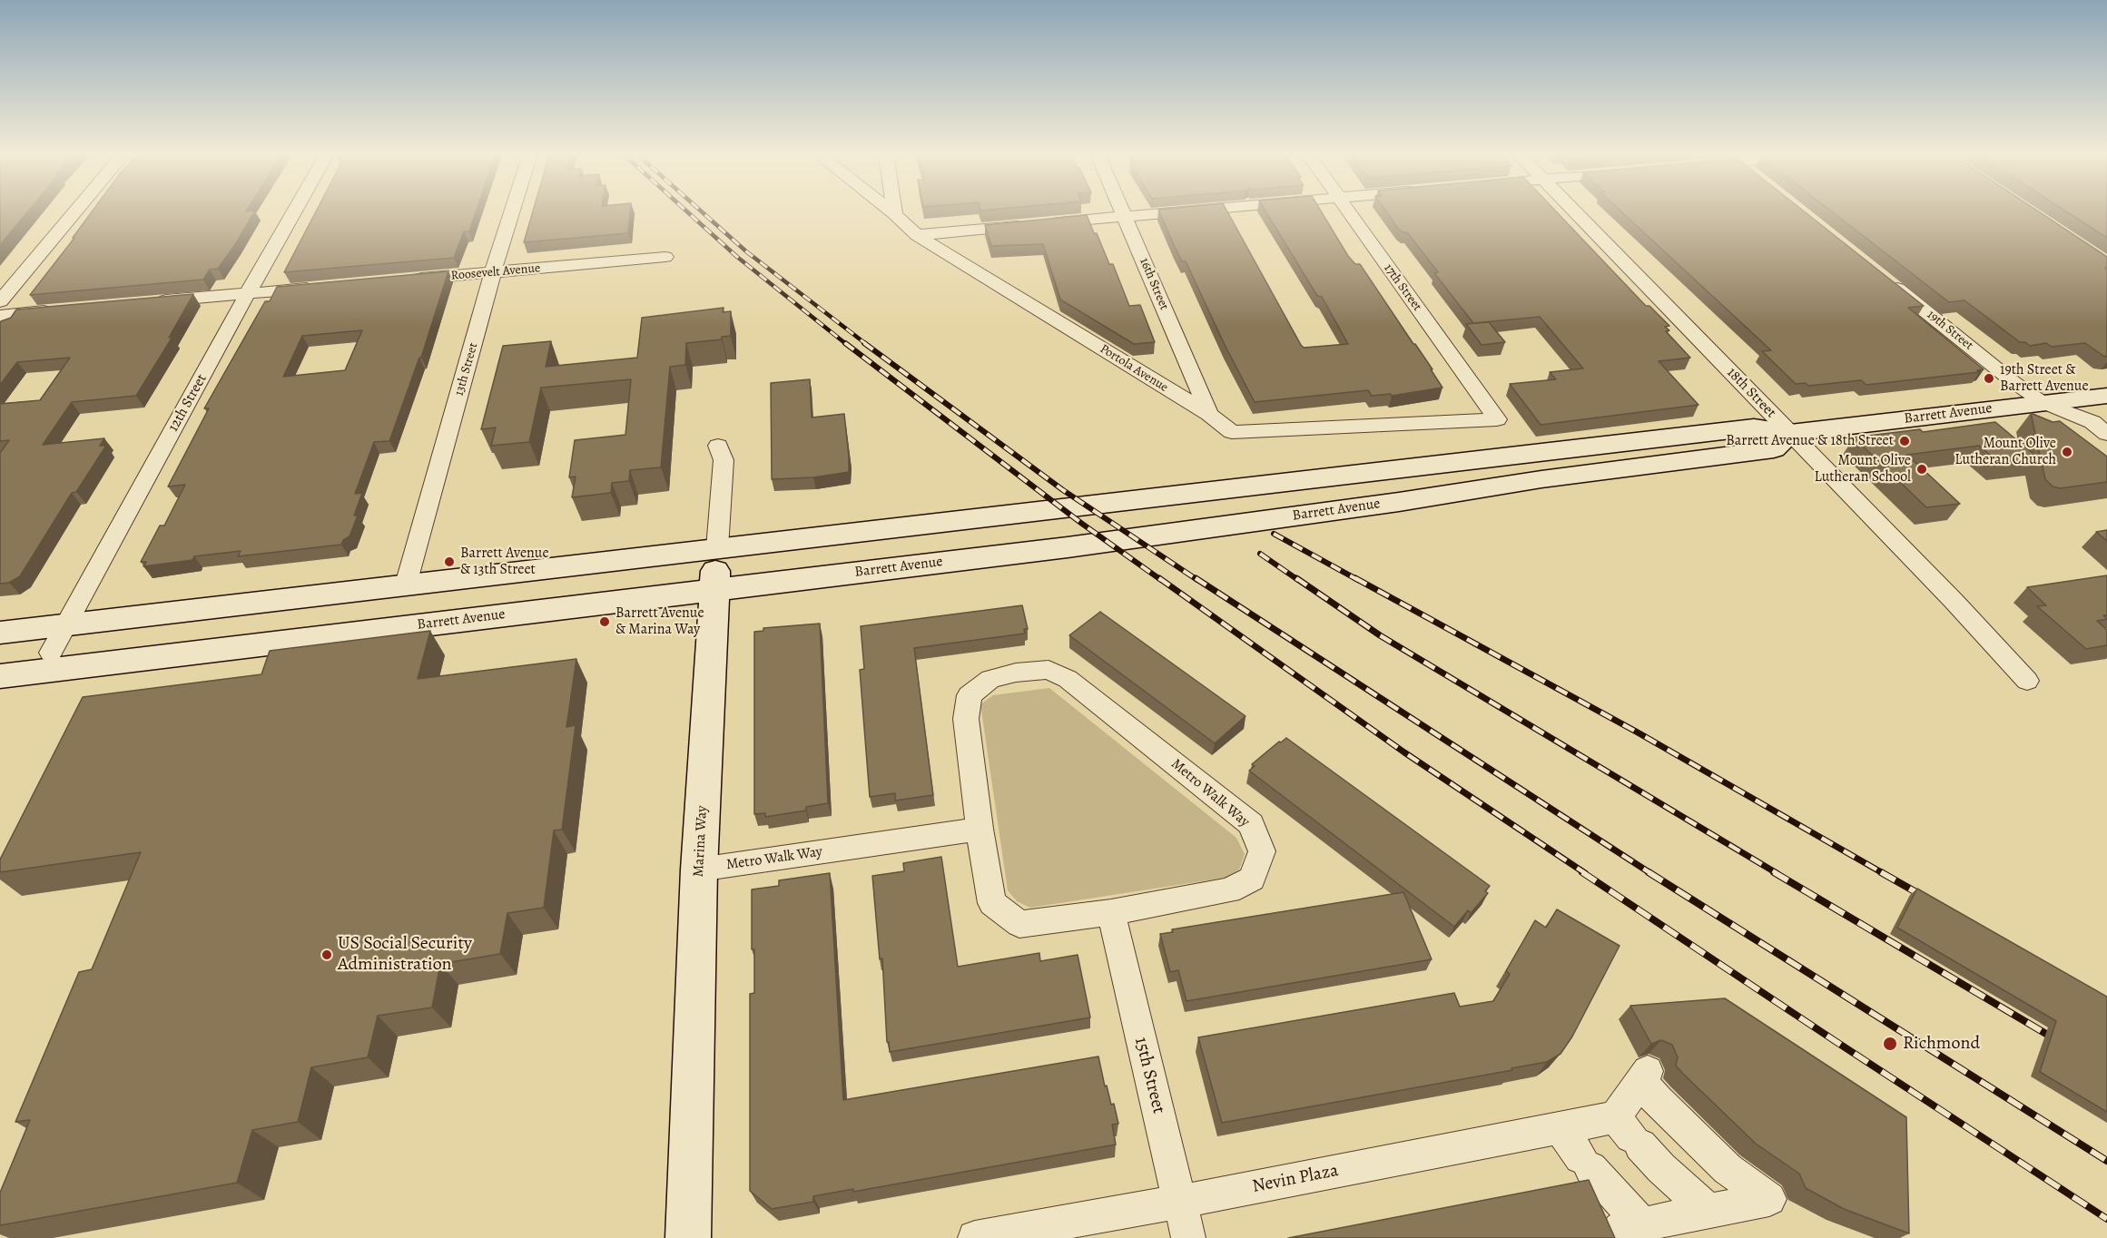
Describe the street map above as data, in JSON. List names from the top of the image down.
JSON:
{
  "streets": {
    "main road": ["Barrett Avenue", "Marina Way"],
    "street": [
      "Roosevelt Avenue",
      "16th Street",
      "17th Street",
      "19th Street",
      "Portola Avenue",
      "13th Street",
      "18th Street",
      "12th Street",
      "Metro Walk Way",
      "15th Street",
      "Nevin Plaza"
    ]
  },
  "crossings": [
    ["Roosevelt Avenue", "13th Street"],
    ["16th Street", "Portola Avenue"],
    ["17th Street", "Portola Avenue"],
    ["19th Street", "Barrett Avenue"],
    ["13th Street", "Barrett Avenue"],
    ["18th Street", "Barrett Avenue"],
    ["12th Street", "Barrett Avenue"],
    ["Barrett Avenue", "Marina Way"],
    ["Metro Walk Way", "Marina Way"],
    ["Metro Walk Way", "15th Street"],
    ["15th Street", "Nevin Plaza"]
  ],
  "places": [
    "19th Street & Barrett Avenue",
    "Barrett Avenue & 18th Street",
    "Mount Olive Lutheran Church",
    "Mount Olive Lutheran School",
    "Barrett Avenue & 13th Street",
    "Barrett Avenue & Marina Way",
    "US Social Security Administration",
    "Richmond"
  ]
}
